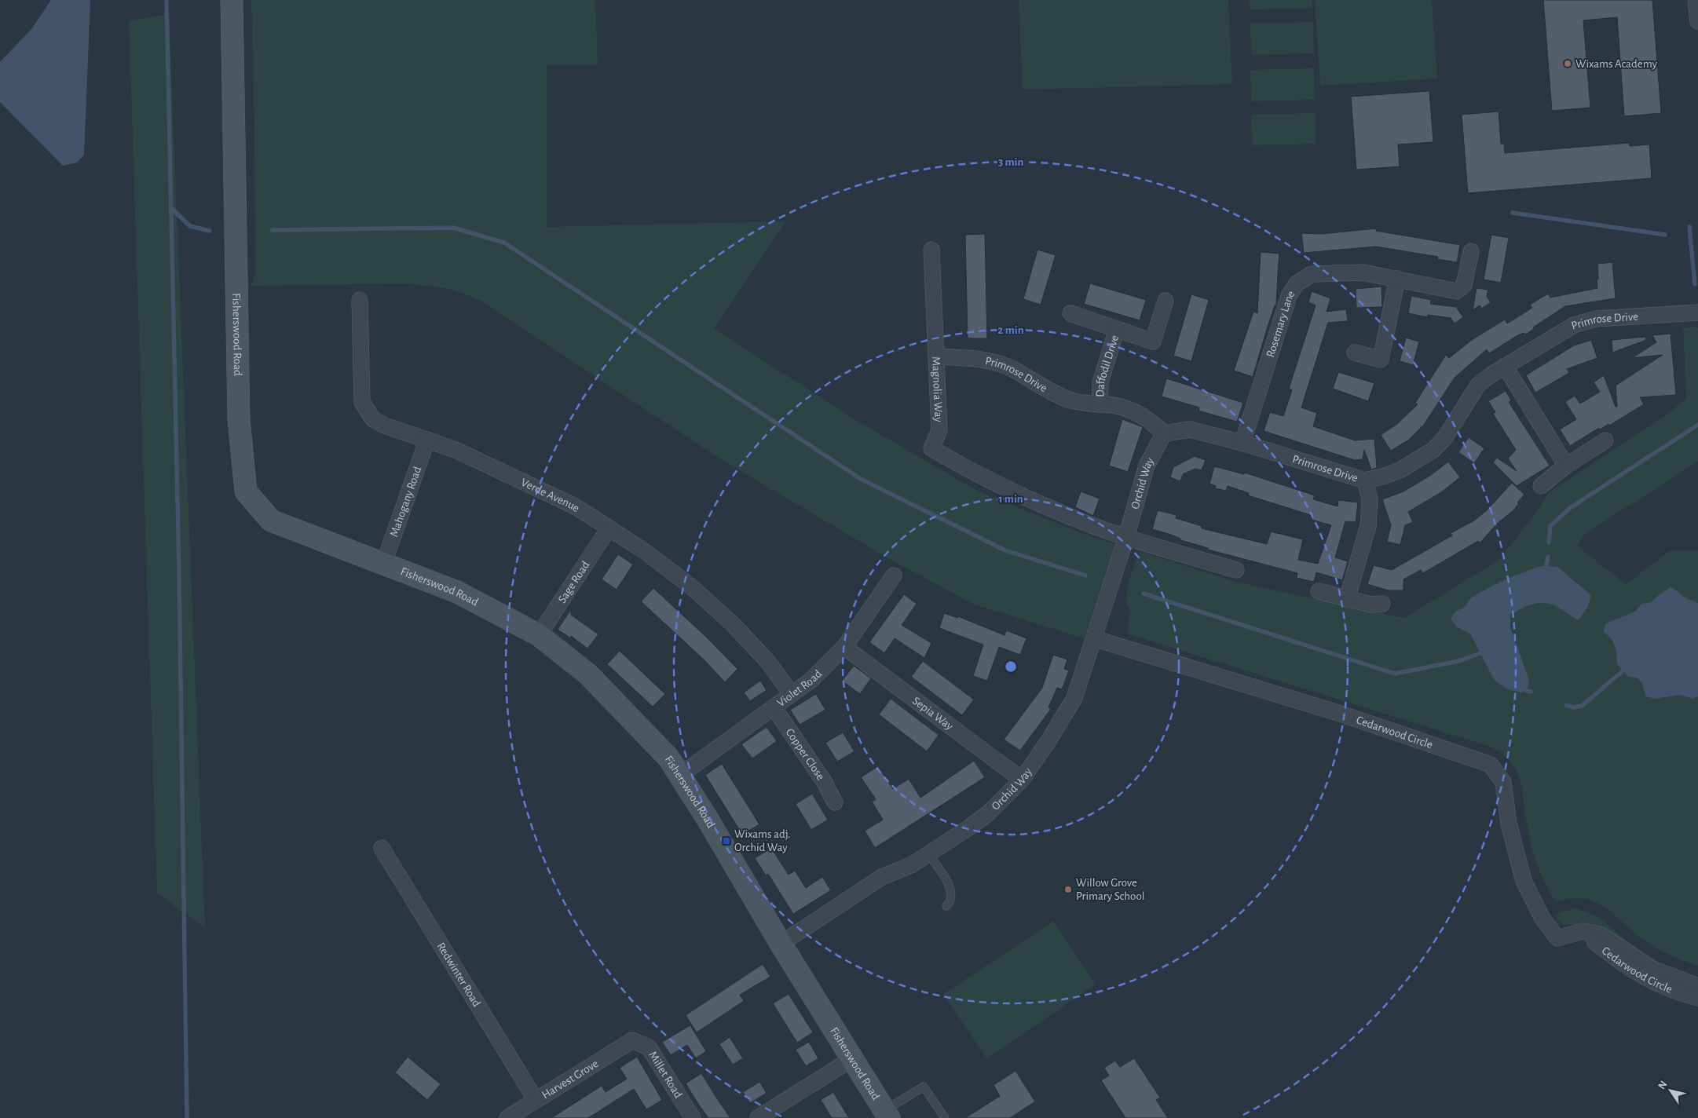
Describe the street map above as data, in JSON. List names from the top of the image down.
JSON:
{
  "streets": {
    "street": [
      "Primrose Drive",
      "Rosemary Lane",
      "Fisherswood Road",
      "Daffodil Drive",
      "Magnolia Way",
      "Orchid Way",
      "Verde Avenue",
      "Mahogany Road",
      "Sage Road",
      "Violet Road",
      "Sepia Way",
      "Cedarwood Circle",
      "Copper Close",
      "Redwinter Road",
      "Millet Road",
      "Harvest Grove"
    ]
  },
  "crossings": [
    ["Primrose Drive", "Rosemary Lane"],
    ["Primrose Drive", "Daffodil Drive"],
    ["Primrose Drive", "Magnolia Way"],
    ["Primrose Drive", "Orchid Way"],
    ["Fisherswood Road", "Orchid Way"],
    ["Fisherswood Road", "Mahogany Road"],
    ["Fisherswood Road", "Sage Road"],
    ["Fisherswood Road", "Violet Road"],
    ["Magnolia Way", "Orchid Way"],
    ["Orchid Way", "Sepia Way"],
    ["Orchid Way", "Cedarwood Circle"],
    ["Verde Avenue", "Mahogany Road"],
    ["Verde Avenue", "Sage Road"],
    ["Verde Avenue", "Violet Road"],
    ["Violet Road", "Sepia Way"],
    ["Violet Road", "Copper Close"],
    ["Redwinter Road", "Harvest Grove"],
    ["Millet Road", "Harvest Grove"]
  ],
  "places": {
    "other": ["Wixams Academy", "Willow Grove Primary School"],
    "transit": ["Wixams adj. Orchid Way"]
  },
  "north": "top left",
  "rings": ["3 min", "2 min", "1 min"]
}
